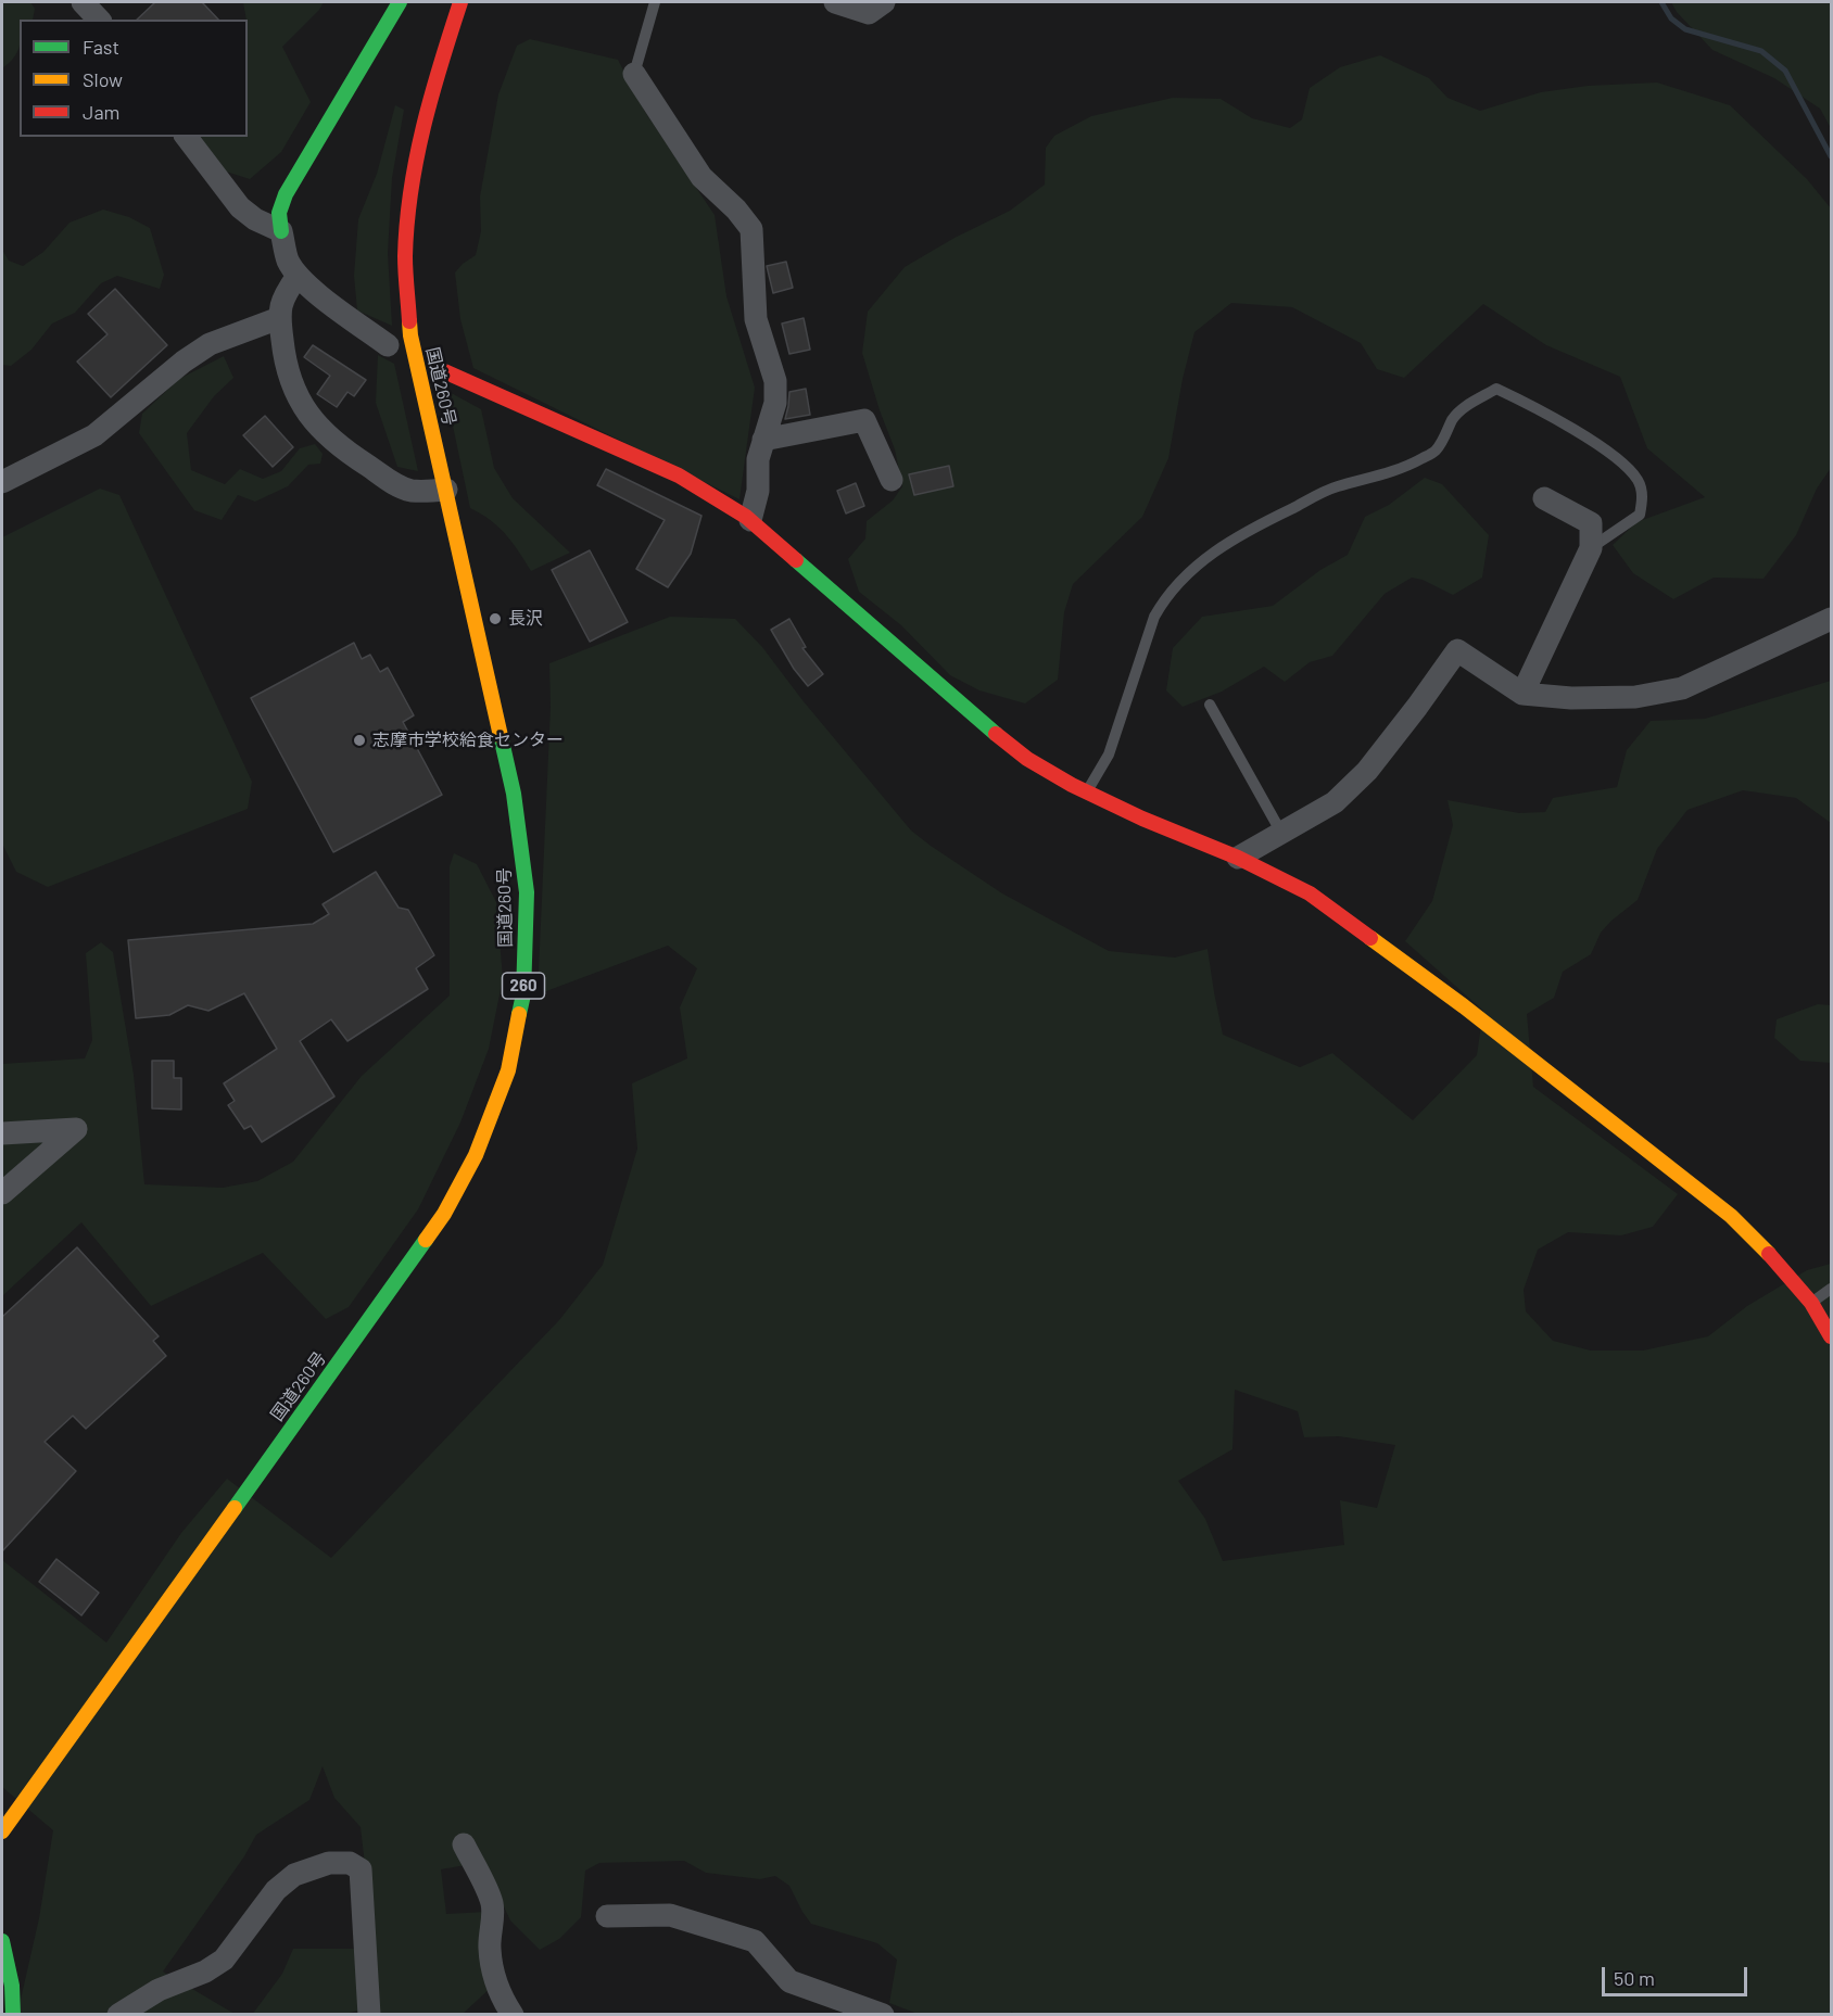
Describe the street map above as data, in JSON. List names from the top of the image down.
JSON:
{
  "streets": {
    "main road": ["国道260号", "260"]
  },
  "places": ["長沢", "志摩市学校給食センター"],
  "legend": ["Fast", "Slow", "Jam"],
  "scale_bar": "50 m"
}
